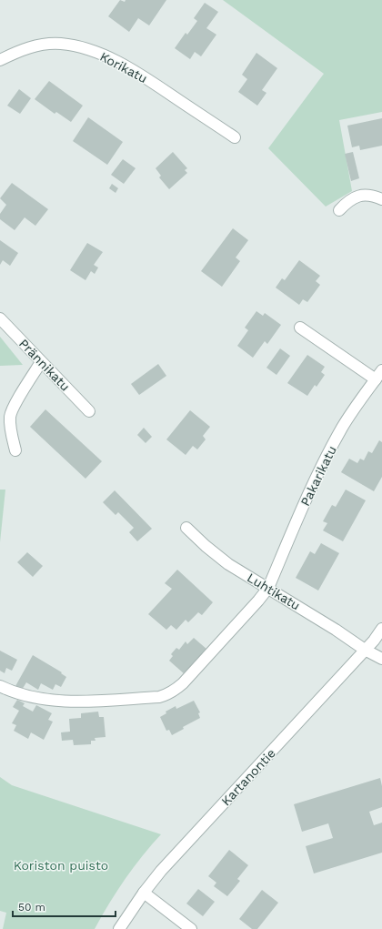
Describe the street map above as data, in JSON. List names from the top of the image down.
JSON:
{
  "streets": {
    "street": [
      "Korikatu",
      "Prännikatu",
      "Pakarikatu",
      "Luhtikatu",
      "Kartanontie"
    ]
  },
  "crossings": [
    ["Pakarikatu", "Luhtikatu"],
    ["Luhtikatu", "Kartanontie"]
  ],
  "parks": ["Koriston puisto"],
  "scale_bar": "50 m"
}
